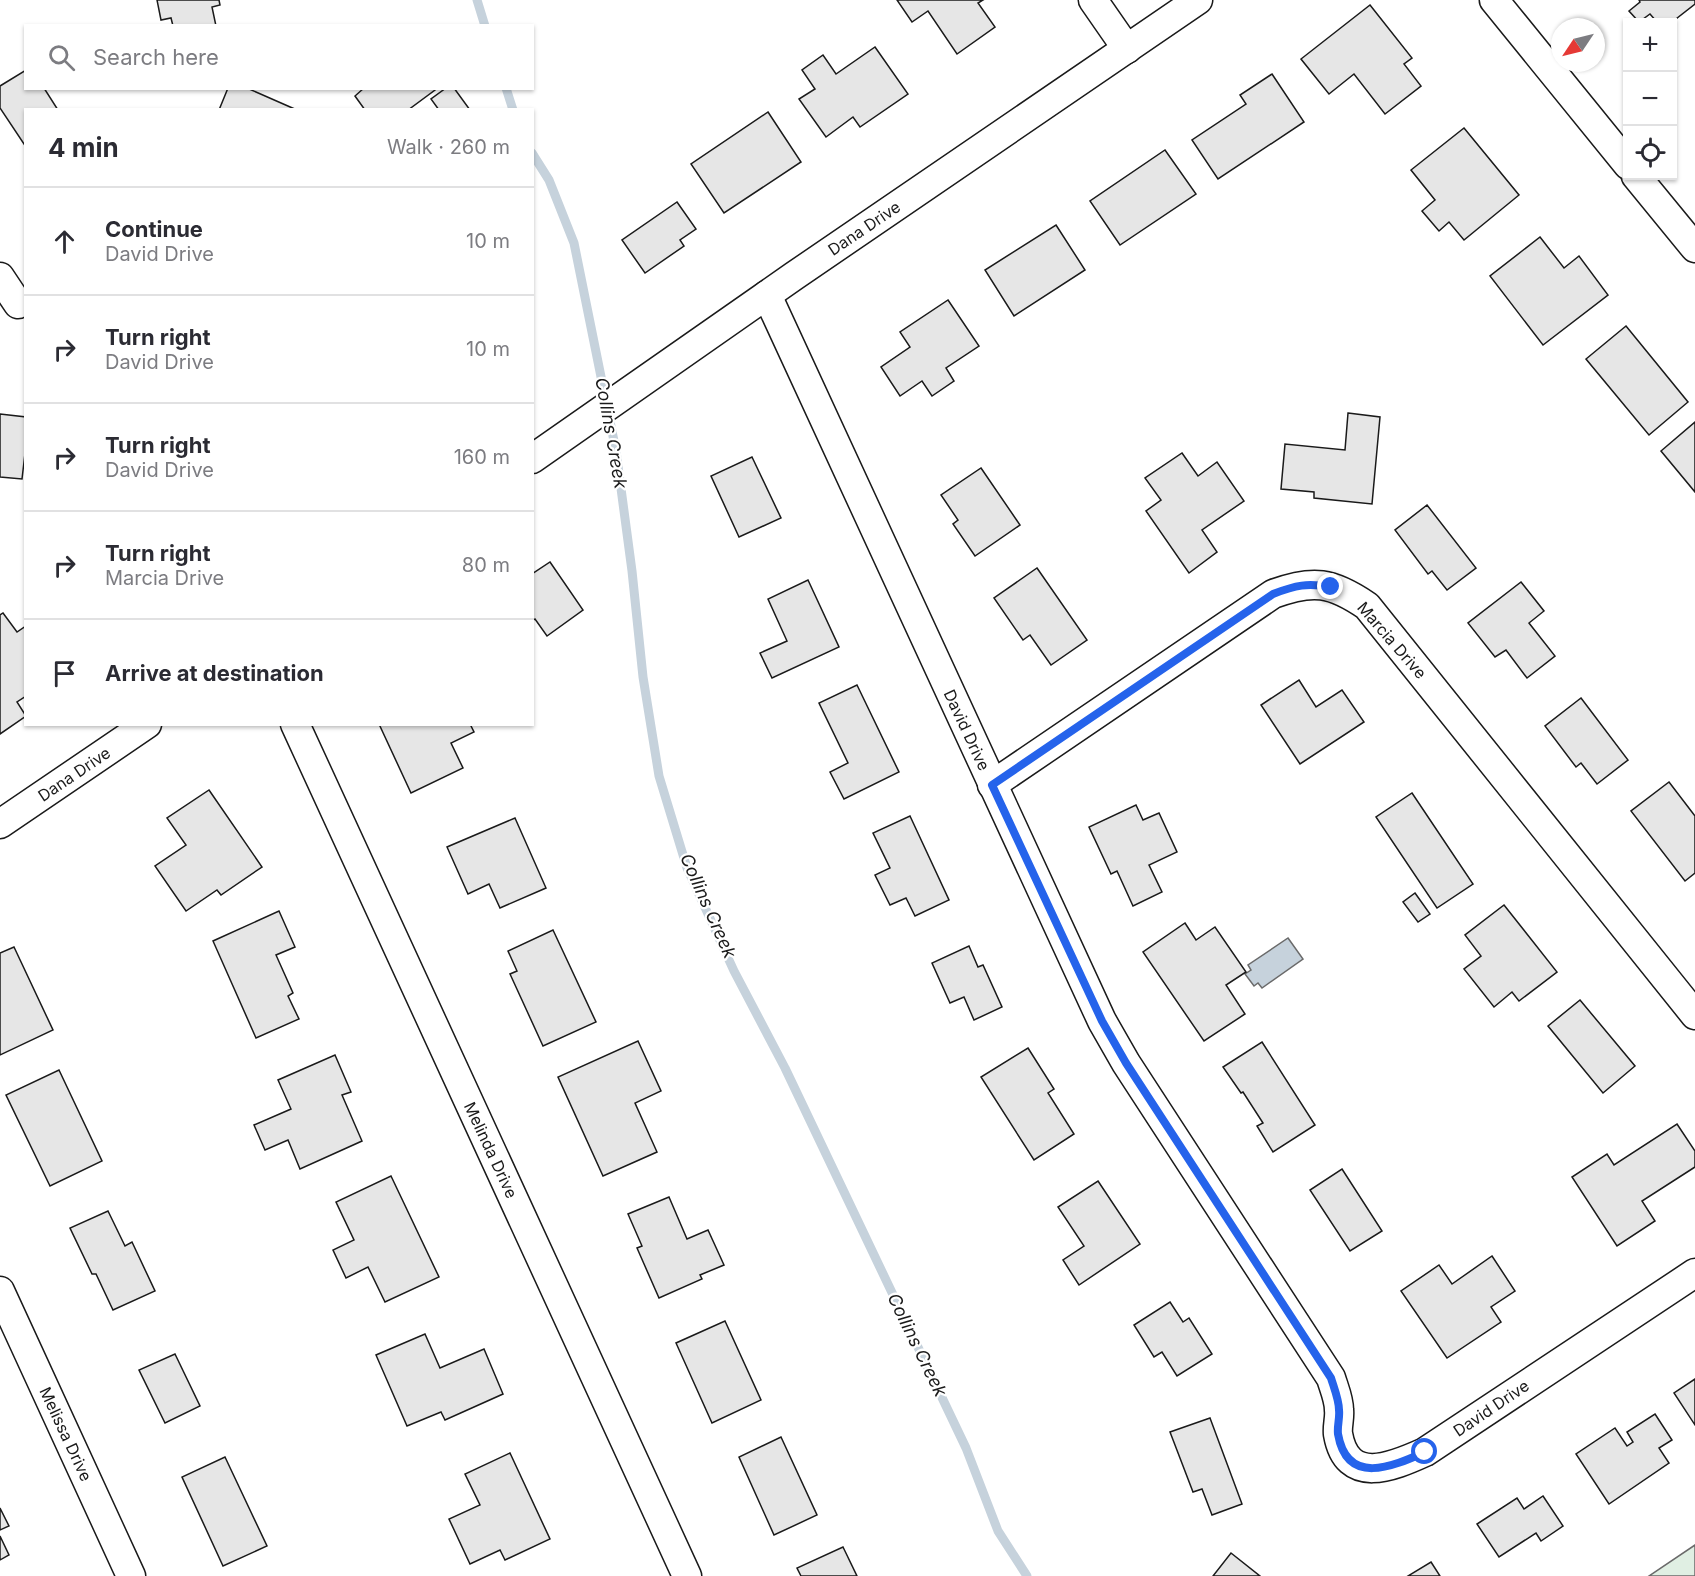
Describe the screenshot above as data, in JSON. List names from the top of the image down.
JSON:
{
  "streets": {
    "street": [
      "Dana Drive",
      "Marcia Drive",
      "David Drive",
      "Melinda Drive",
      "Melissa Drive"
    ]
  },
  "crossings": [
    ["Dana Drive", "David Drive"],
    ["Marcia Drive", "David Drive"]
  ],
  "water": ["Collins Creek"],
  "north": "bottom left",
  "page": {
    "map_buttons": ["+", "−"],
    "search": "Search here",
    "heading": ["4 min", "Walk · 260 m"],
    "list": [
      ["Continue", "David Drive", "10 m"],
      ["Turn right", "David Drive", "10 m"],
      ["Turn right", "David Drive", "160 m"],
      ["Turn right", "Marcia Drive", "80 m"],
      "Arrive at destination"
    ]
  }
}
